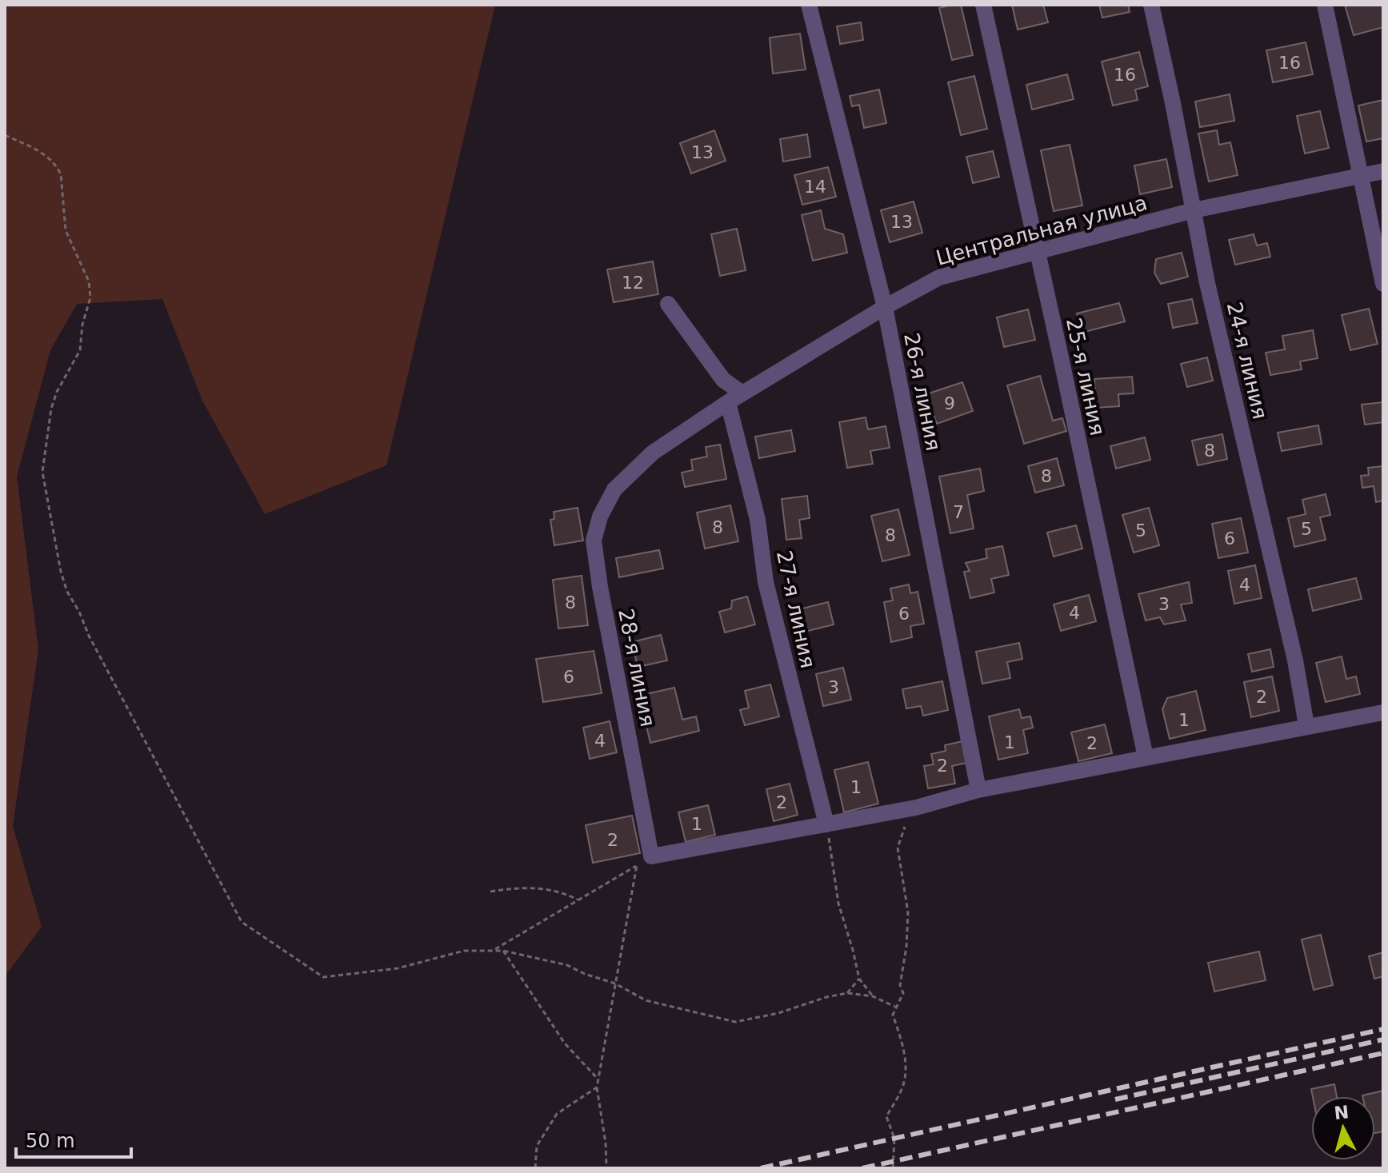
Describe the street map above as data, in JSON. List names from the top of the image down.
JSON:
{
  "streets": {
    "street": [
      "Центральная улица",
      "24-я линия",
      "25-я линия",
      "26-я линия",
      "27-я линия",
      "28-я линия"
    ]
  },
  "crossings": [
    ["Центральная улица", "24-я линия"],
    ["Центральная улица", "25-я линия"],
    ["Центральная улица", "26-я линия"],
    ["Центральная улица", "27-я линия"],
    ["Центральная улица", "28-я линия"]
  ],
  "house_numbers": [
    "16",
    "16",
    "13",
    "14",
    "13",
    "12",
    "9",
    "8",
    "8",
    "7",
    "8",
    "5",
    "5",
    "8",
    "6",
    "4",
    "8",
    "3",
    "4",
    "6",
    "6",
    "3",
    "2",
    "1",
    "4",
    "1",
    "2",
    "2",
    "1",
    "2",
    "1",
    "2"
  ],
  "scale_bar": "50 m",
  "north": "top"
}
